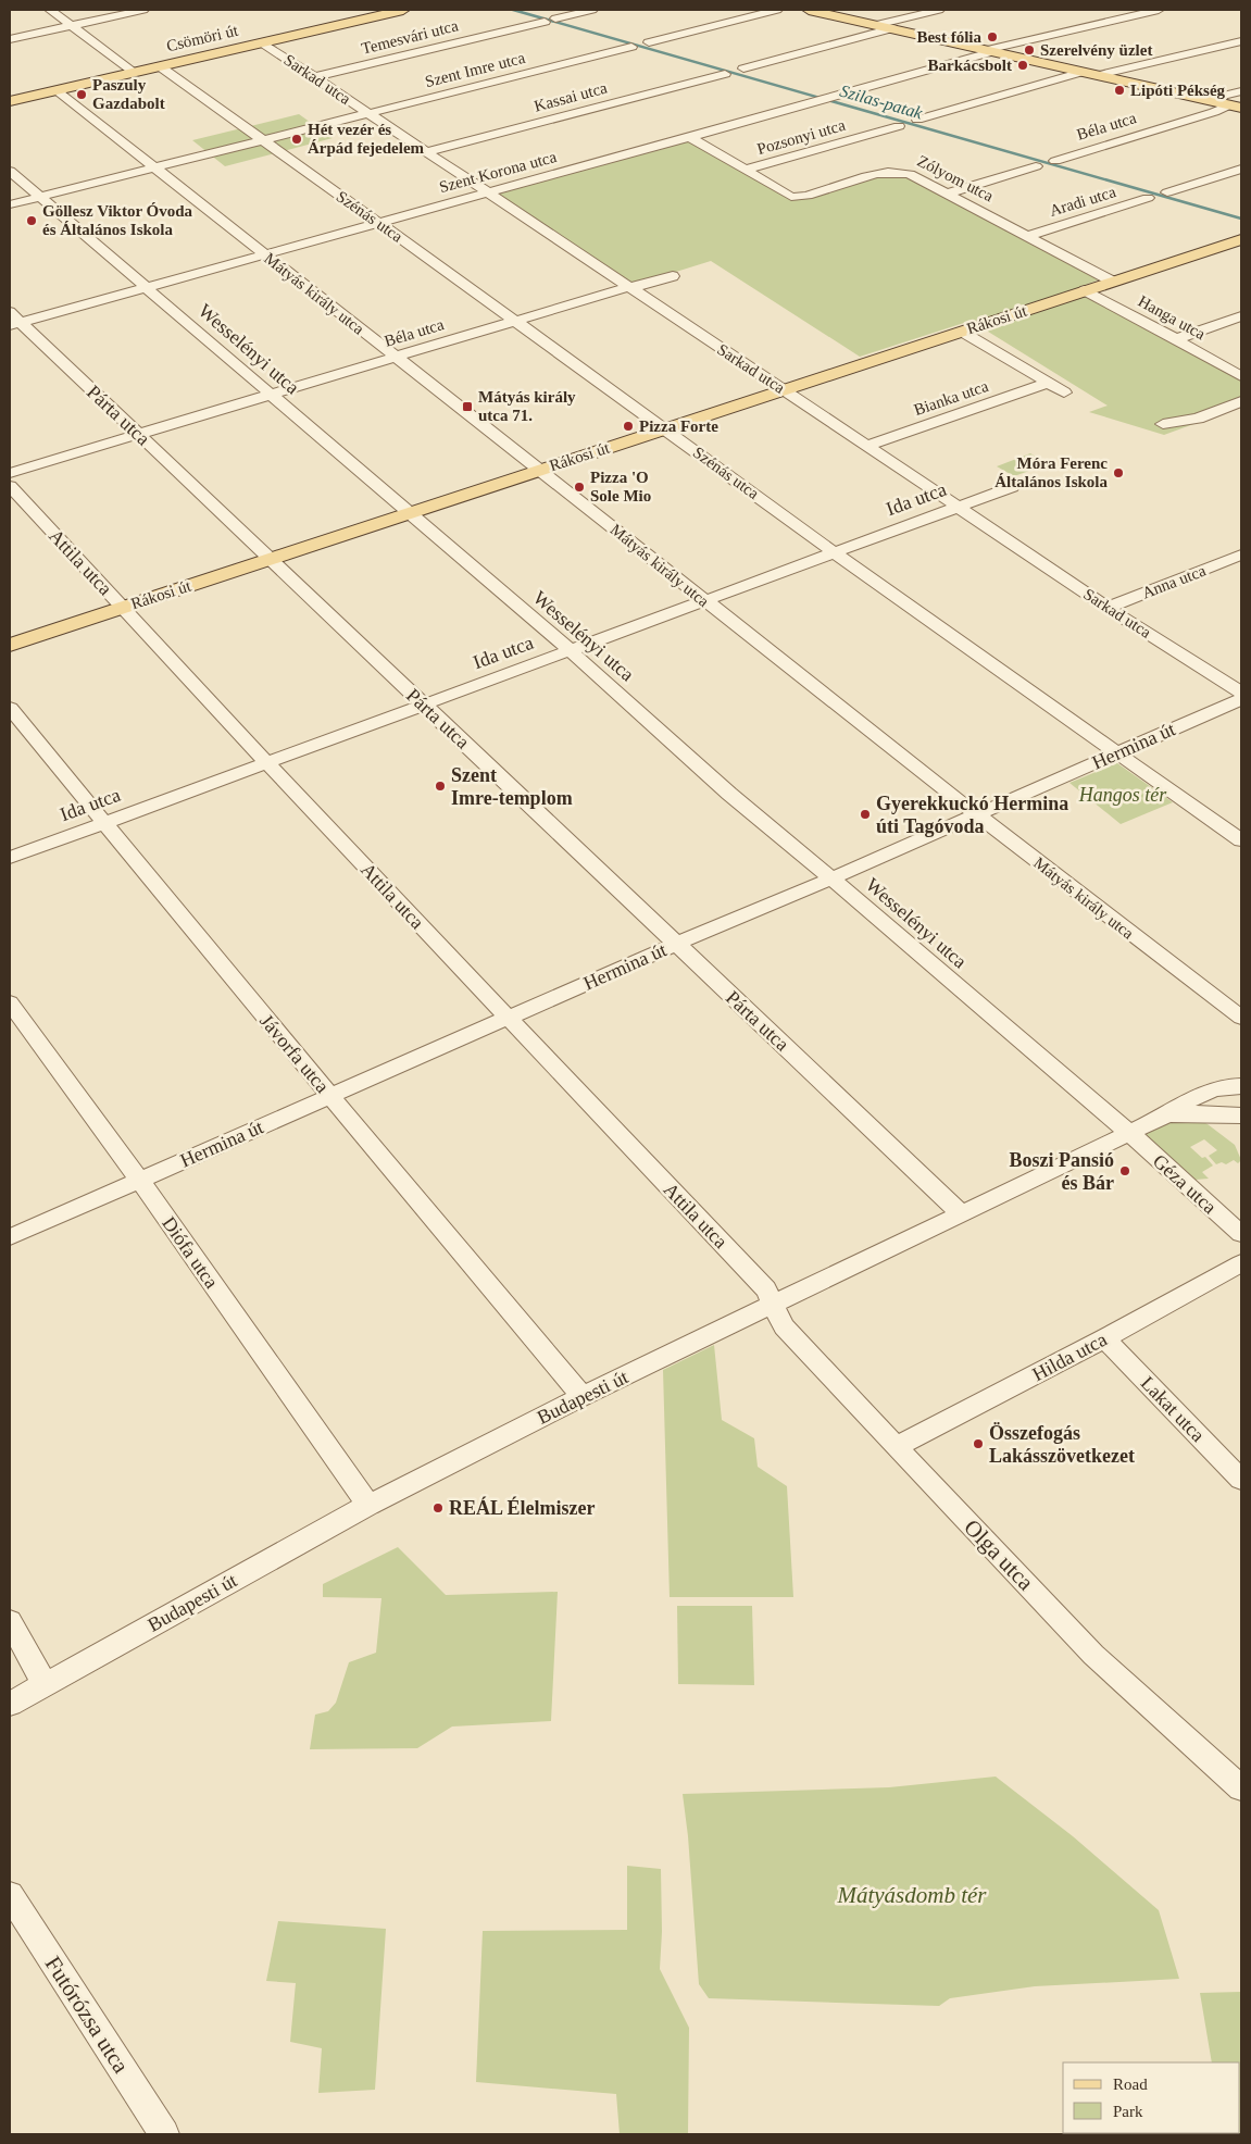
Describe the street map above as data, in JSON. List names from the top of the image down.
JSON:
{
  "streets": {
    "main road": ["Csömöri út", "Rákosi út"],
    "street": [
      "Temesvári utca",
      "Szent Imre utca",
      "Sarkad utca",
      "Kassai utca",
      "Béla utca",
      "Pozsonyi utca",
      "Szent Korona utca",
      "Zólyom utca",
      "Aradi utca",
      "Szénás utca",
      "Mátyás király utca",
      "Hanga utca",
      "Wesselényi utca",
      "Bianka utca",
      "Párta utca",
      "Ida utca",
      "Attila utca",
      "Anna utca",
      "Hermina út",
      "Jávorfa utca",
      "Géza utca",
      "Diófa utca",
      "Hilda utca",
      "Budapesti út",
      "Lakat utca",
      "Olga utca",
      "Futórózsa utca"
    ]
  },
  "crossings": [
    ["Temesvári utca", "Sarkad utca"],
    ["Csömöri út", "Sarkad utca"],
    ["Csömöri út", "Szénás utca"],
    ["Csömöri út", "Mátyás király utca"],
    ["Szent Imre utca", "Sarkad utca"],
    ["Szent Imre utca", "Szénás utca"],
    ["Sarkad utca", "Kassai utca"],
    ["Sarkad utca", "Béla utca"],
    ["Sarkad utca", "Szent Korona utca"],
    ["Sarkad utca", "Rákosi út"],
    ["Sarkad utca", "Bianka utca"],
    ["Sarkad utca", "Ida utca"],
    ["Sarkad utca", "Anna utca"],
    ["Béla utca", "Szénás utca"],
    ["Béla utca", "Mátyás király utca"],
    ["Béla utca", "Wesselényi utca"],
    ["Béla utca", "Párta utca"],
    ["Pozsonyi utca", "Zólyom utca"],
    ["Szent Korona utca", "Zólyom utca"],
    ["Szent Korona utca", "Szénás utca"],
    ["Szent Korona utca", "Mátyás király utca"],
    ["Szent Korona utca", "Wesselényi utca"],
    ["Szent Korona utca", "Párta utca"],
    ["Zólyom utca", "Aradi utca"],
    ["Zólyom utca", "Rákosi út"],
    ["Szénás utca", "Rákosi út"],
    ["Szénás utca", "Ida utca"],
    ["Szénás utca", "Hermina út"],
    ["Mátyás király utca", "Rákosi út"],
    ["Mátyás király utca", "Ida utca"],
    ["Mátyás király utca", "Hermina út"],
    ["Hanga utca", "Rákosi út"],
    ["Rákosi út", "Wesselényi utca"],
    ["Rákosi út", "Párta utca"],
    ["Rákosi út", "Attila utca"],
    ["Wesselényi utca", "Ida utca"],
    ["Wesselényi utca", "Hermina út"],
    ["Wesselényi utca", "Géza utca"],
    ["Wesselényi utca", "Budapesti út"],
    ["Párta utca", "Ida utca"],
    ["Párta utca", "Hermina út"],
    ["Párta utca", "Budapesti út"],
    ["Ida utca", "Attila utca"],
    ["Ida utca", "Jávorfa utca"],
    ["Attila utca", "Hermina út"],
    ["Attila utca", "Budapesti út"],
    ["Attila utca", "Olga utca"],
    ["Hermina út", "Jávorfa utca"],
    ["Hermina út", "Diófa utca"],
    ["Jávorfa utca", "Budapesti út"],
    ["Géza utca", "Budapesti út"],
    ["Diófa utca", "Budapesti út"],
    ["Hilda utca", "Lakat utca"],
    ["Hilda utca", "Olga utca"],
    ["Budapesti út", "Olga utca"]
  ],
  "water": ["Szilas-patak"],
  "parks": ["Hangos tér", "Mátyásdomb tér"],
  "places": {
    "other": [
      "Best fólia",
      "Szerelvény üzlet",
      "Barkácsbolt",
      "Lipóti Pékség",
      "Paszuly Gazdabolt",
      "Hét vezér és Árpád fejedelem",
      "Göllesz Viktor Óvoda és Általános Iskola",
      "Pizza Forte",
      "Móra Ferenc Általános Iskola",
      "Pizza 'O Sole Mio",
      "Szent Imre-templom",
      "Gyerekkuckó Hermina úti Tagóvoda",
      "Boszi Pansió és Bár",
      "Összefogás Lakásszövetkezet",
      "REÁL Élelmiszer"
    ],
    "transit": ["Mátyás király utca 71."]
  },
  "legend": ["Road", "Park"]
}
